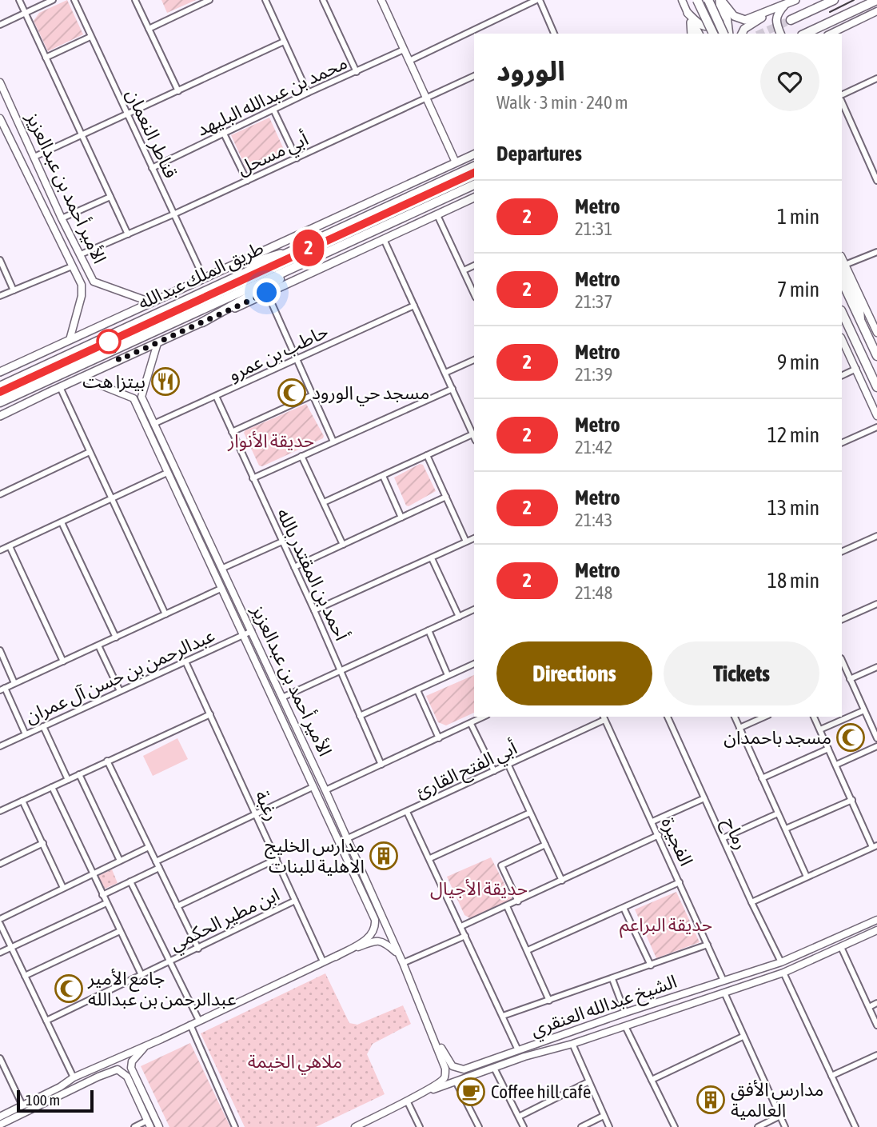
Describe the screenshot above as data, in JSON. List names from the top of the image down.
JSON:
{
  "streets": {
    "main road": ["طريق الملك عبدالله"],
    "street": [
      "محمد بن عبدالله البليهد",
      "قناطر النعمان",
      "أبي مسحل",
      "الأمير أحمد بن عبدالعزيز",
      "حاطب بن عمرو",
      "أحمد بن المقتدر بالله",
      "عبدالرحمن بن حسن آل عمران",
      "أبي الفتح القارئ",
      "رغبة",
      "رماح",
      "الفجيرة",
      "ابن مطير الحكمي",
      "الشيخ عبدالله العنقري"
    ]
  },
  "crossings": [
    ["محمد بن عبدالله البليهد", "قناطر النعمان"],
    ["قناطر النعمان", "أبي مسحل"],
    ["أبي مسحل", "الأمير أحمد بن عبدالعزيز"],
    ["الأمير أحمد بن عبدالعزيز", "حاطب بن عمرو"],
    ["الأمير أحمد بن عبدالعزيز", "عبدالرحمن بن حسن آل عمران"],
    ["الأمير أحمد بن عبدالعزيز", "أبي الفتح القارئ"],
    ["الأمير أحمد بن عبدالعزيز", "الشيخ عبدالله العنقري"],
    ["حاطب بن عمرو", "أحمد بن المقتدر بالله"],
    ["عبدالرحمن بن حسن آل عمران", "رغبة"],
    ["أبي الفتح القارئ", "الفجيرة"],
    ["رغبة", "ابن مطير الحكمي"],
    ["رماح", "الشيخ عبدالله العنقري"],
    ["الفجيرة", "الشيخ عبدالله العنقري"]
  ],
  "parks": [
    "حديقة الأنوار",
    "حديقة الأجيال",
    "حديقة البراعم",
    "ملاهي الخيمة"
  ],
  "places": {
    "restaurant": ["بيتزا هت"],
    "mosque": ["مسجد حي الورود", "مسجد باحمدان", "جامع الأمير عبدالرحمن بن عبدالله"],
    "building": ["مدارس الخليج الاهلية للبنات", "مدارس الأفق العالمية"],
    "cafe": ["Coffee hill cafe"]
  },
  "lines": ["metro line 2"],
  "scale_bar": "100 m",
  "page": {
    "on_map": "2",
    "heading": [
      ["الورود", "Walk · 3 min · 240 m"],
      "Departures"
    ],
    "list": [
      {
        "mark": "2",
        "name": "Metro",
        "note": "21:31",
        "value": "1 min"
      },
      {
        "mark": "2",
        "name": "Metro",
        "note": "21:37",
        "value": "7 min"
      },
      {
        "mark": "2",
        "name": "Metro",
        "note": "21:39",
        "value": "9 min"
      },
      {
        "mark": "2",
        "name": "Metro",
        "note": "21:42",
        "value": "12 min"
      },
      {
        "mark": "2",
        "name": "Metro",
        "note": "21:43",
        "value": "13 min"
      },
      {
        "mark": "2",
        "name": "Metro",
        "note": "21:48",
        "value": "18 min"
      }
    ],
    "buttons": ["Directions", "Tickets"],
    "scale": "100 m"
  }
}
